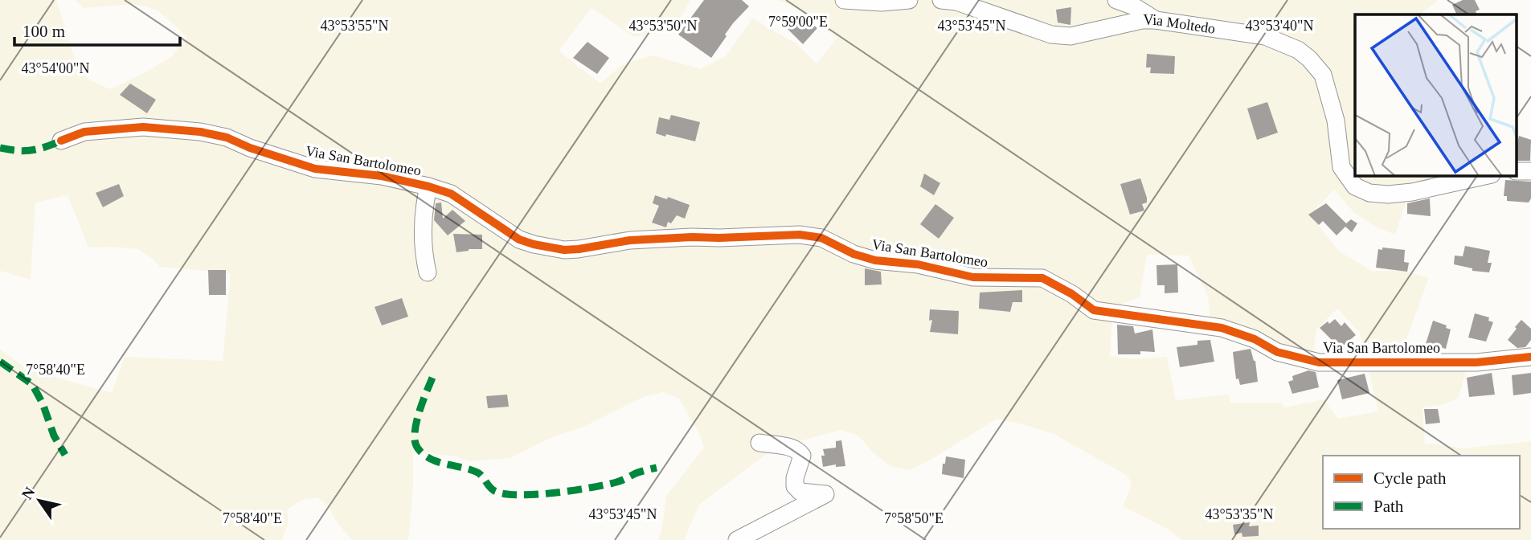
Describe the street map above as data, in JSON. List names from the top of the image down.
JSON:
{
  "streets": {
    "street": ["Via Moltedo", "Via San Bartolomeo"]
  },
  "legend": ["Cycle path", "Path"],
  "scale_bar": "100 m",
  "north": "top left",
  "coordinates": [
    "7°59'00\"E",
    "43°53'55\"N",
    "43°53'50\"N",
    "43°53'45\"N",
    "43°53'40\"N",
    "43°54'00\"N",
    "7°58'40\"E",
    "43°53'35\"N",
    "7°58'50\"E"
  ]
}
